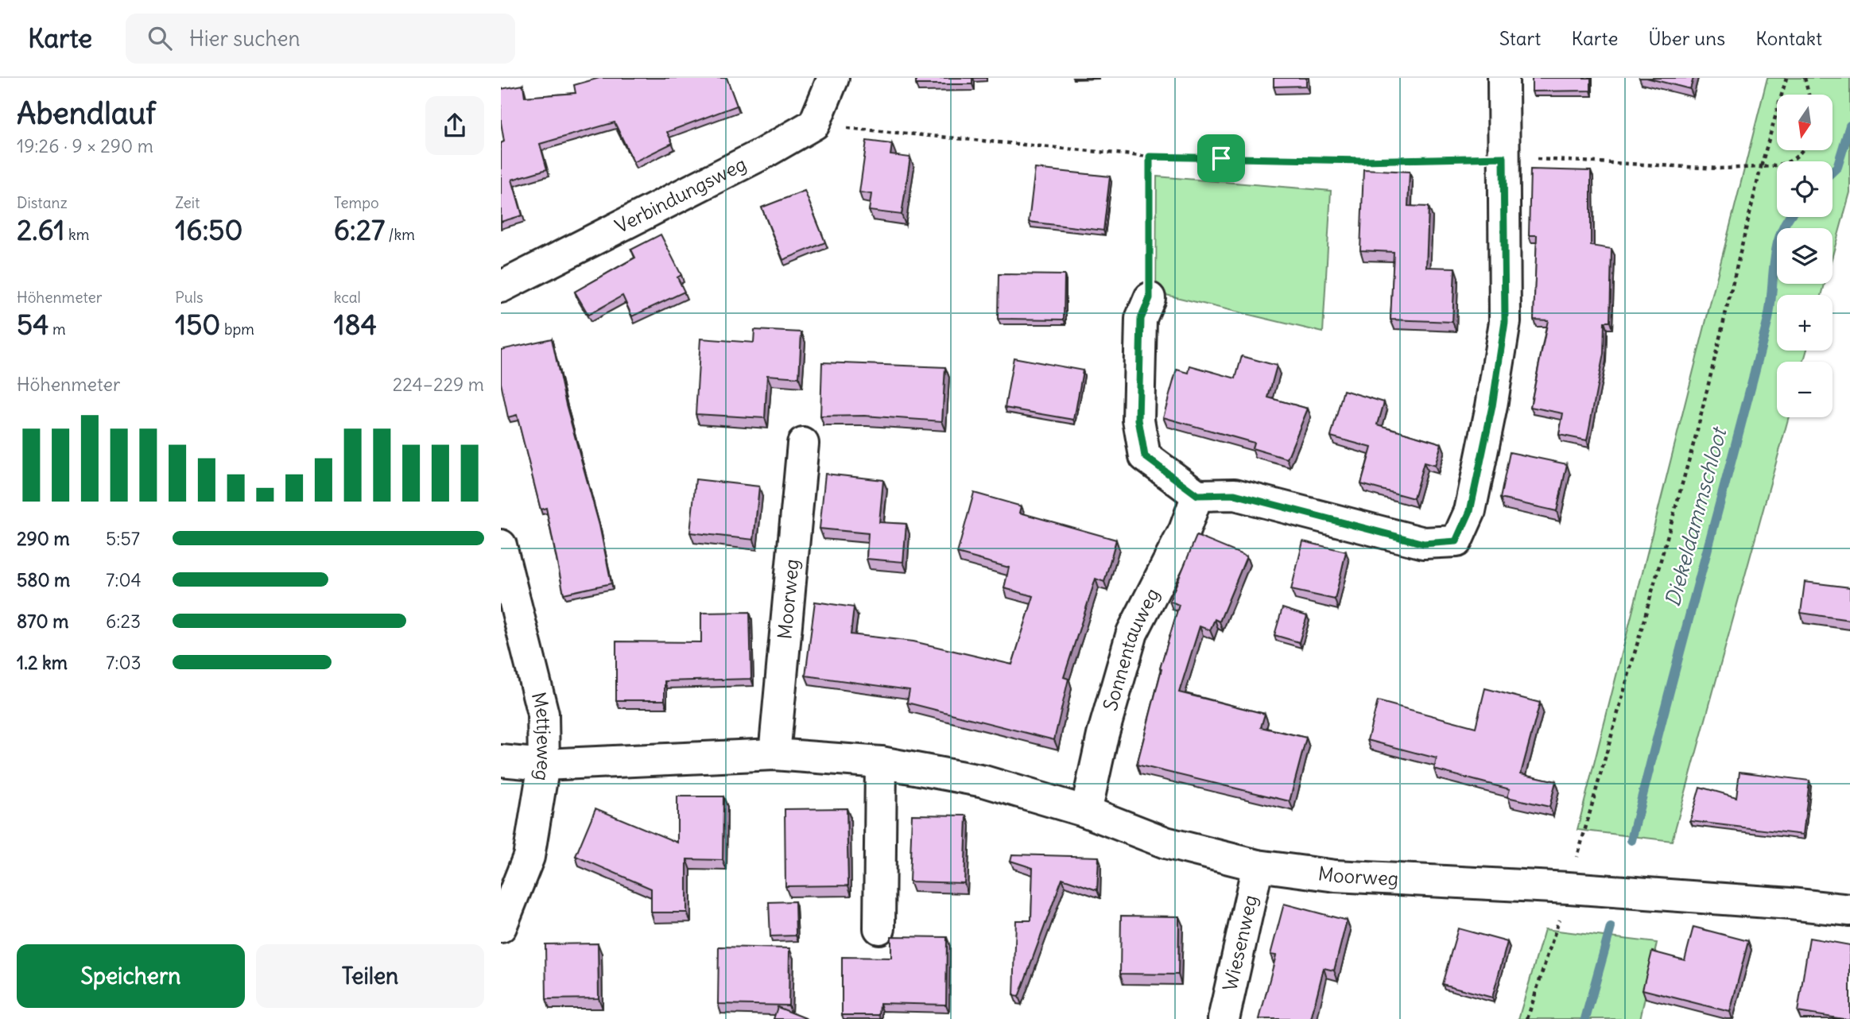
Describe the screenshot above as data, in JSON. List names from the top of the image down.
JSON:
{
  "streets": {
    "street": [
      "Verbindungsweg",
      "Moorweg",
      "Sonnentauweg",
      "Mettjeweg",
      "Wiesenweg"
    ]
  },
  "crossings": [
    ["Moorweg", "Sonnentauweg"],
    ["Moorweg", "Mettjeweg"],
    ["Moorweg", "Wiesenweg"]
  ],
  "water": ["Diekeldammschloot"],
  "north": "bottom",
  "page": {
    "header": "Karte",
    "search": "Hier suchen",
    "nav": [
      "Start",
      "Karte",
      "Über uns",
      "Kontakt"
    ],
    "heading": ["Abendlauf", "19:26 · 9 × 290 m"],
    "map_buttons": ["+", "−"],
    "stats": [
      ["Distanz", "2.61 km"],
      ["Zeit", "16:50"],
      ["Tempo", "6:27 /km"],
      ["Höhenmeter", "54 m"],
      ["Puls", "150 bpm"],
      ["kcal", "184"]
    ],
    "chart": ["Höhenmeter", "224–229 m"],
    "list": [
      {
        "name": "290 m",
        "note": "5:57"
      },
      {
        "name": "580 m",
        "note": "7:04"
      },
      {
        "name": "870 m",
        "note": "6:23"
      },
      {
        "name": "1.2 km",
        "note": "7:03"
      }
    ],
    "buttons": ["Speichern", "Teilen"]
  }
}
